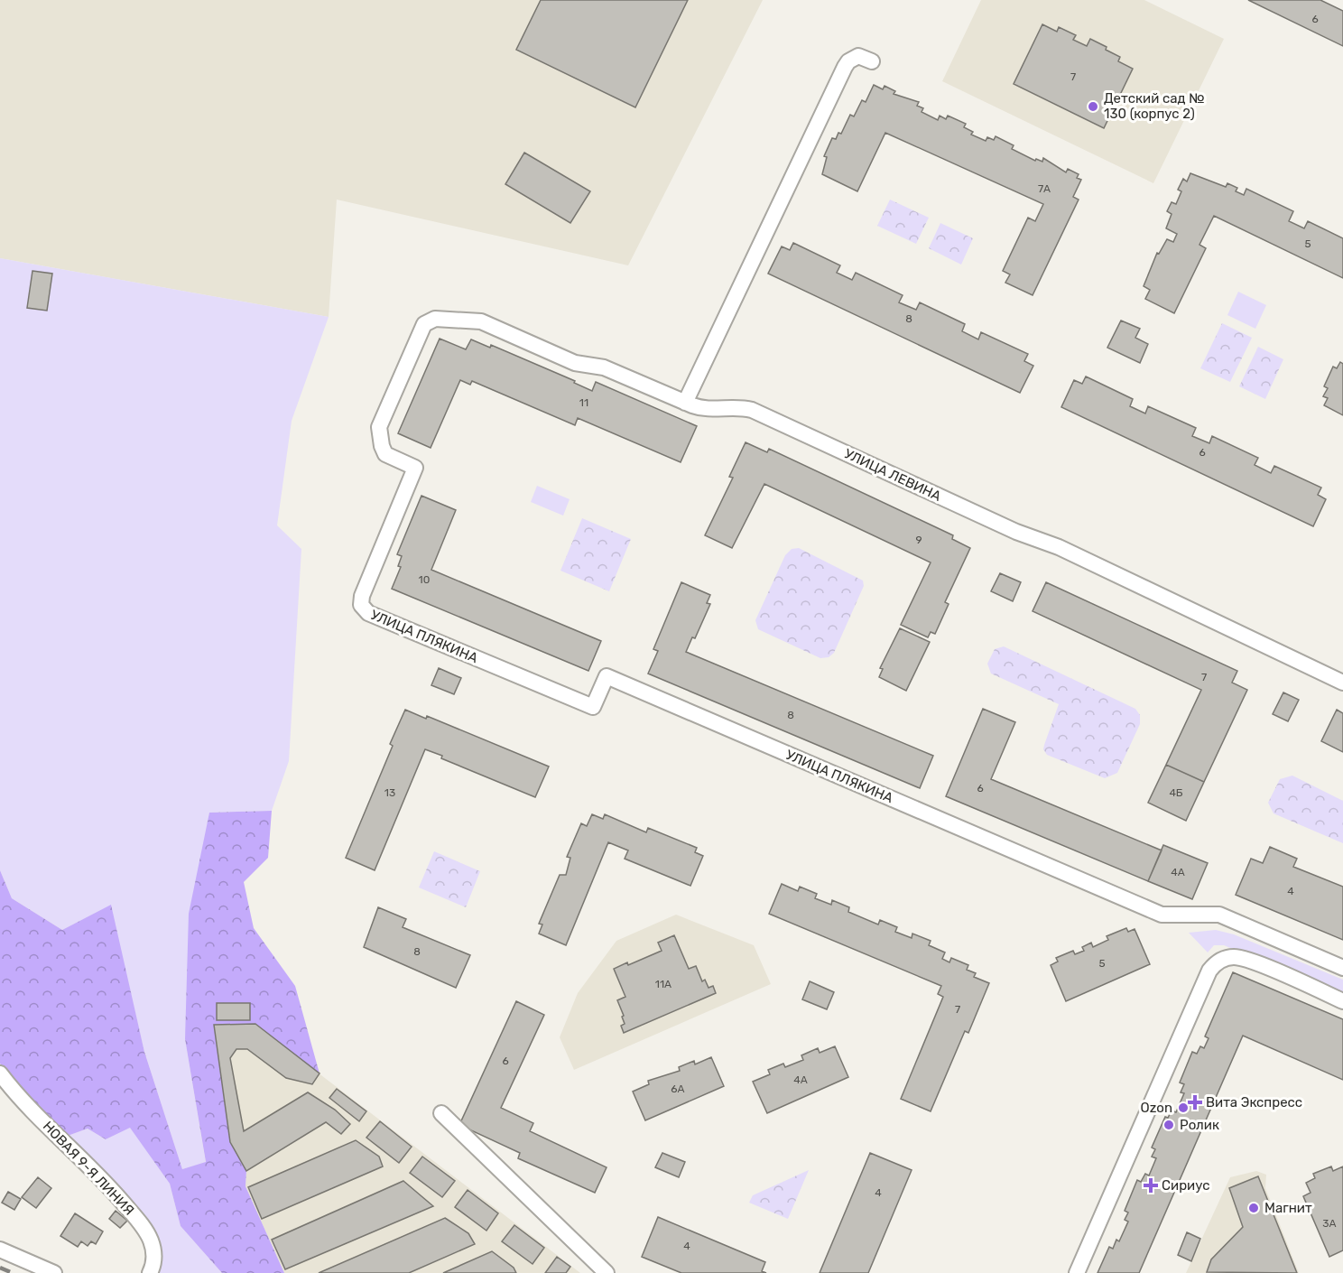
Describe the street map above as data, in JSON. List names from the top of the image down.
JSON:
{
  "streets": {
    "street": ["УЛИЦА ЛЕВИНА", "УЛИЦА ПЛЯКИНА", "НОВАЯ 9-Я ЛИНИЯ"]
  },
  "crossings": [
    ["УЛИЦА ЛЕВИНА", "УЛИЦА ПЛЯКИНА"]
  ],
  "places": {
    "other": [
      "Детский сад № 130 (корпус 2)",
      "Ozon",
      "Ролик",
      "Магнит"
    ],
    "health": ["Вита Экспресс", "Сириус"]
  },
  "house_numbers": [
    "6",
    "7",
    "7А",
    "5",
    "8",
    "11",
    "6",
    "9",
    "10",
    "7",
    "8",
    "6",
    "13",
    "4Б",
    "4А",
    "4",
    "8",
    "5",
    "11А",
    "7",
    "6",
    "4А",
    "6А",
    "4",
    "3А",
    "4"
  ]
}
